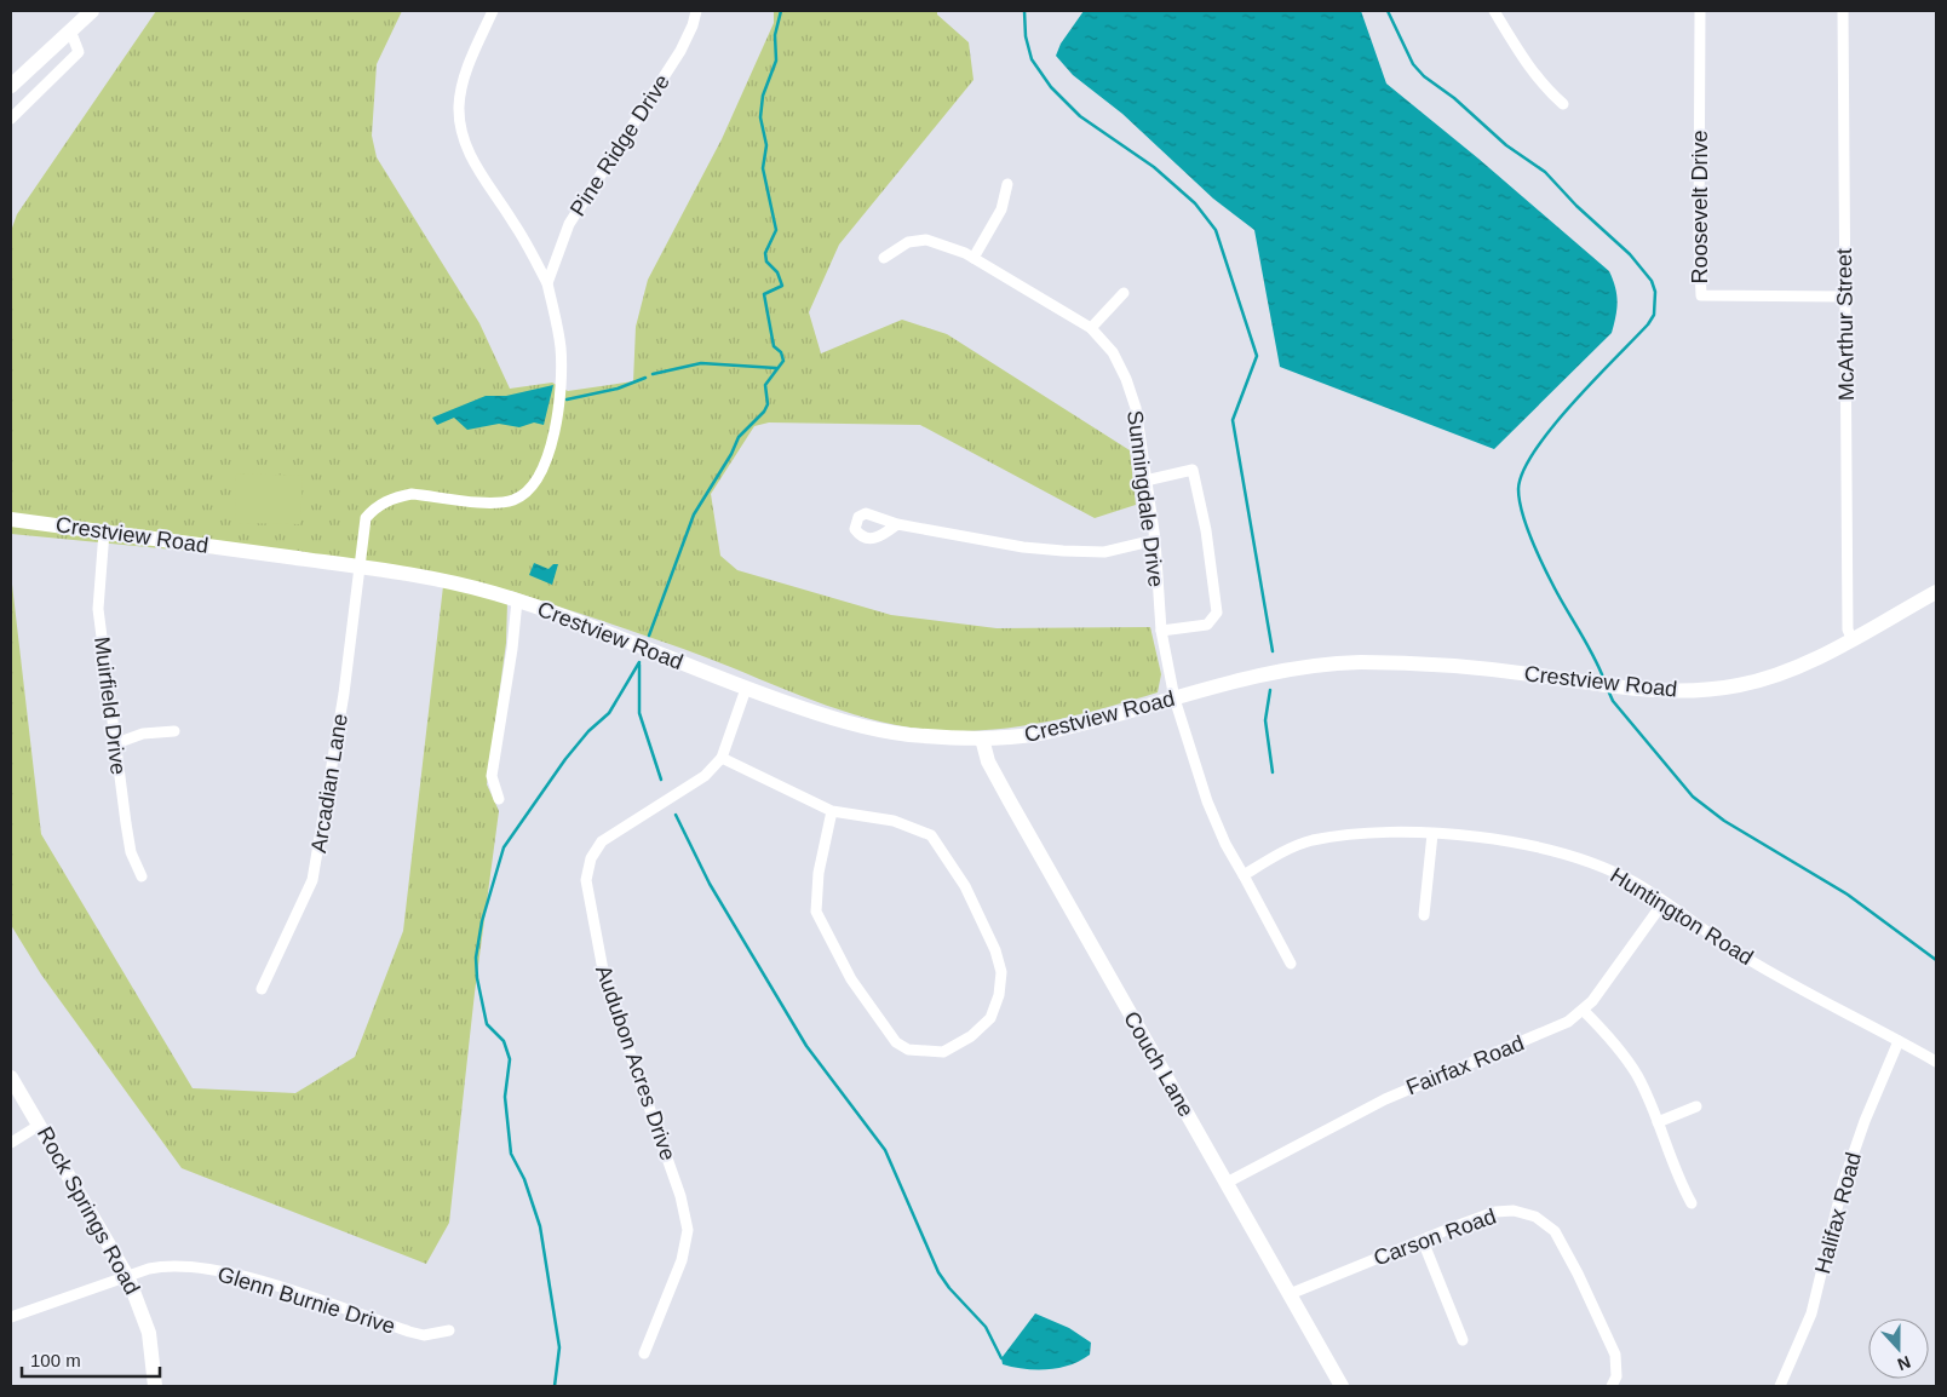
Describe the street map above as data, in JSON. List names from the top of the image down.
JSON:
{
  "streets": {
    "street": [
      "Pine Ridge Drive",
      "Roosevelt Drive",
      "McArthur Street",
      "Sunningdale Drive",
      "Crestview Road",
      "Muirfield Drive",
      "Arcadian Lane",
      "Huntington Road",
      "Audubon Acres Drive",
      "Couch Lane",
      "Fairfax Road",
      "Rock Springs Road",
      "Halifax Road",
      "Carson Road",
      "Glenn Burnie Drive"
    ]
  },
  "crossings": [
    ["Roosevelt Drive", "McArthur Street"],
    ["McArthur Street", "Crestview Road"],
    ["Sunningdale Drive", "Crestview Road"],
    ["Crestview Road", "Muirfield Drive"],
    ["Crestview Road", "Arcadian Lane"],
    ["Crestview Road", "Audubon Acres Drive"],
    ["Crestview Road", "Couch Lane"],
    ["Huntington Road", "Fairfax Road"],
    ["Huntington Road", "Halifax Road"],
    ["Couch Lane", "Fairfax Road"],
    ["Couch Lane", "Carson Road"],
    ["Rock Springs Road", "Glenn Burnie Drive"]
  ],
  "scale_bar": "100 m",
  "north": "bottom"
}
